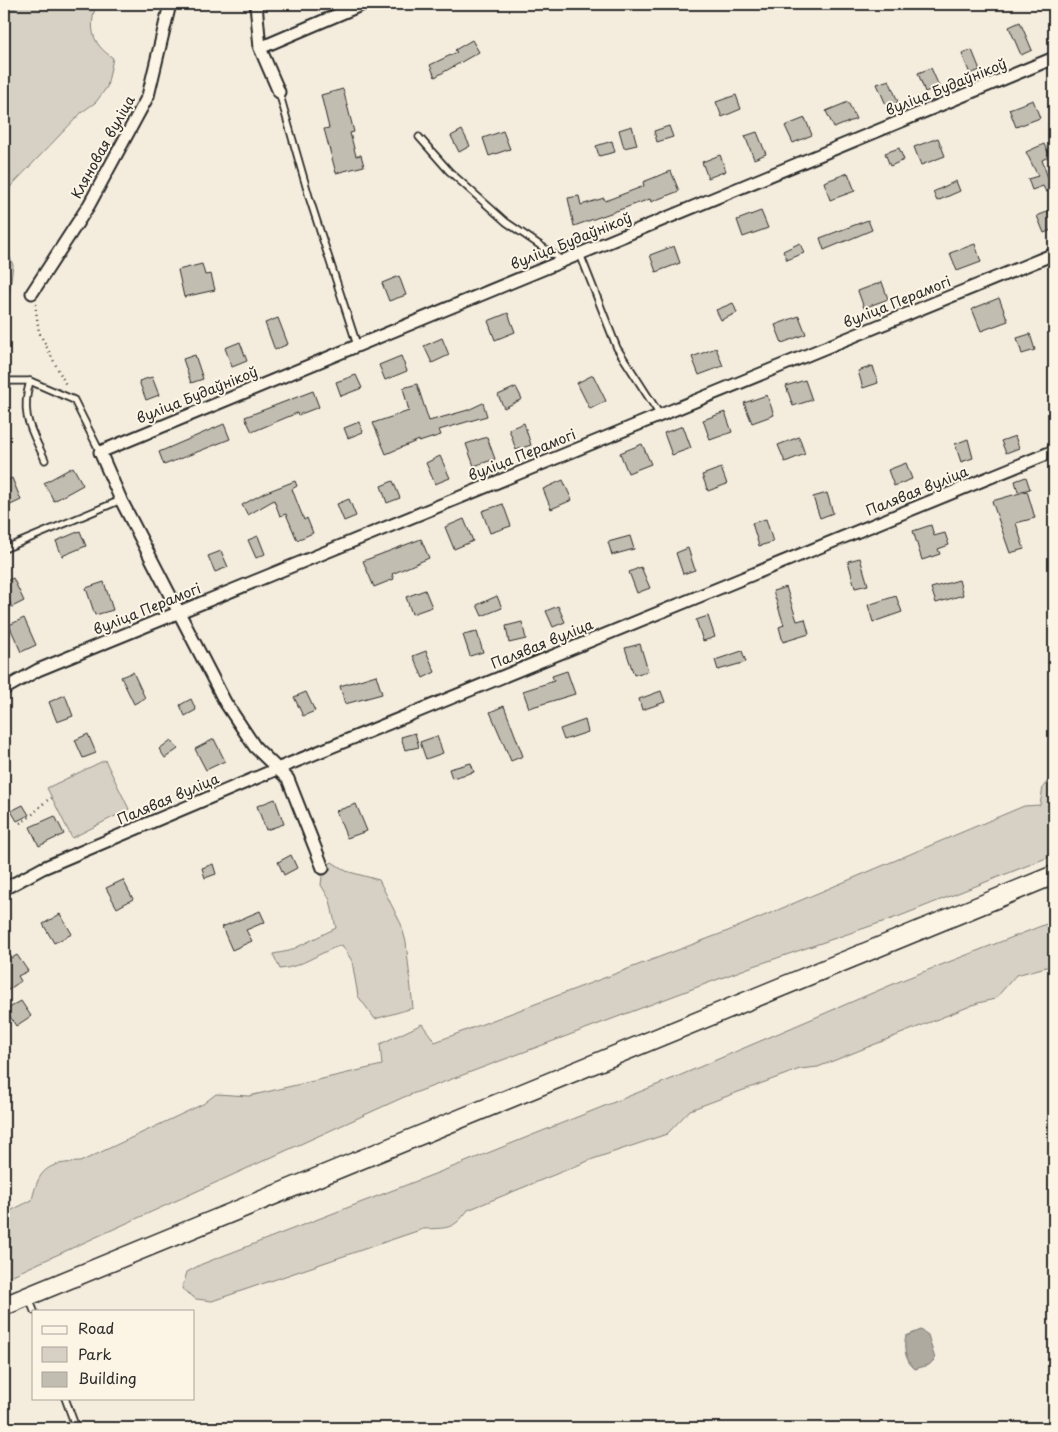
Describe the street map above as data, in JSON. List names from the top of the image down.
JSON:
{
  "streets": {
    "street": [
      "вуліца Будаўнікоў",
      "Кляновая вуліца",
      "вуліца Перамогі",
      "Палявая вуліца"
    ]
  },
  "legend": ["Road", "Park", "Building"]
}
